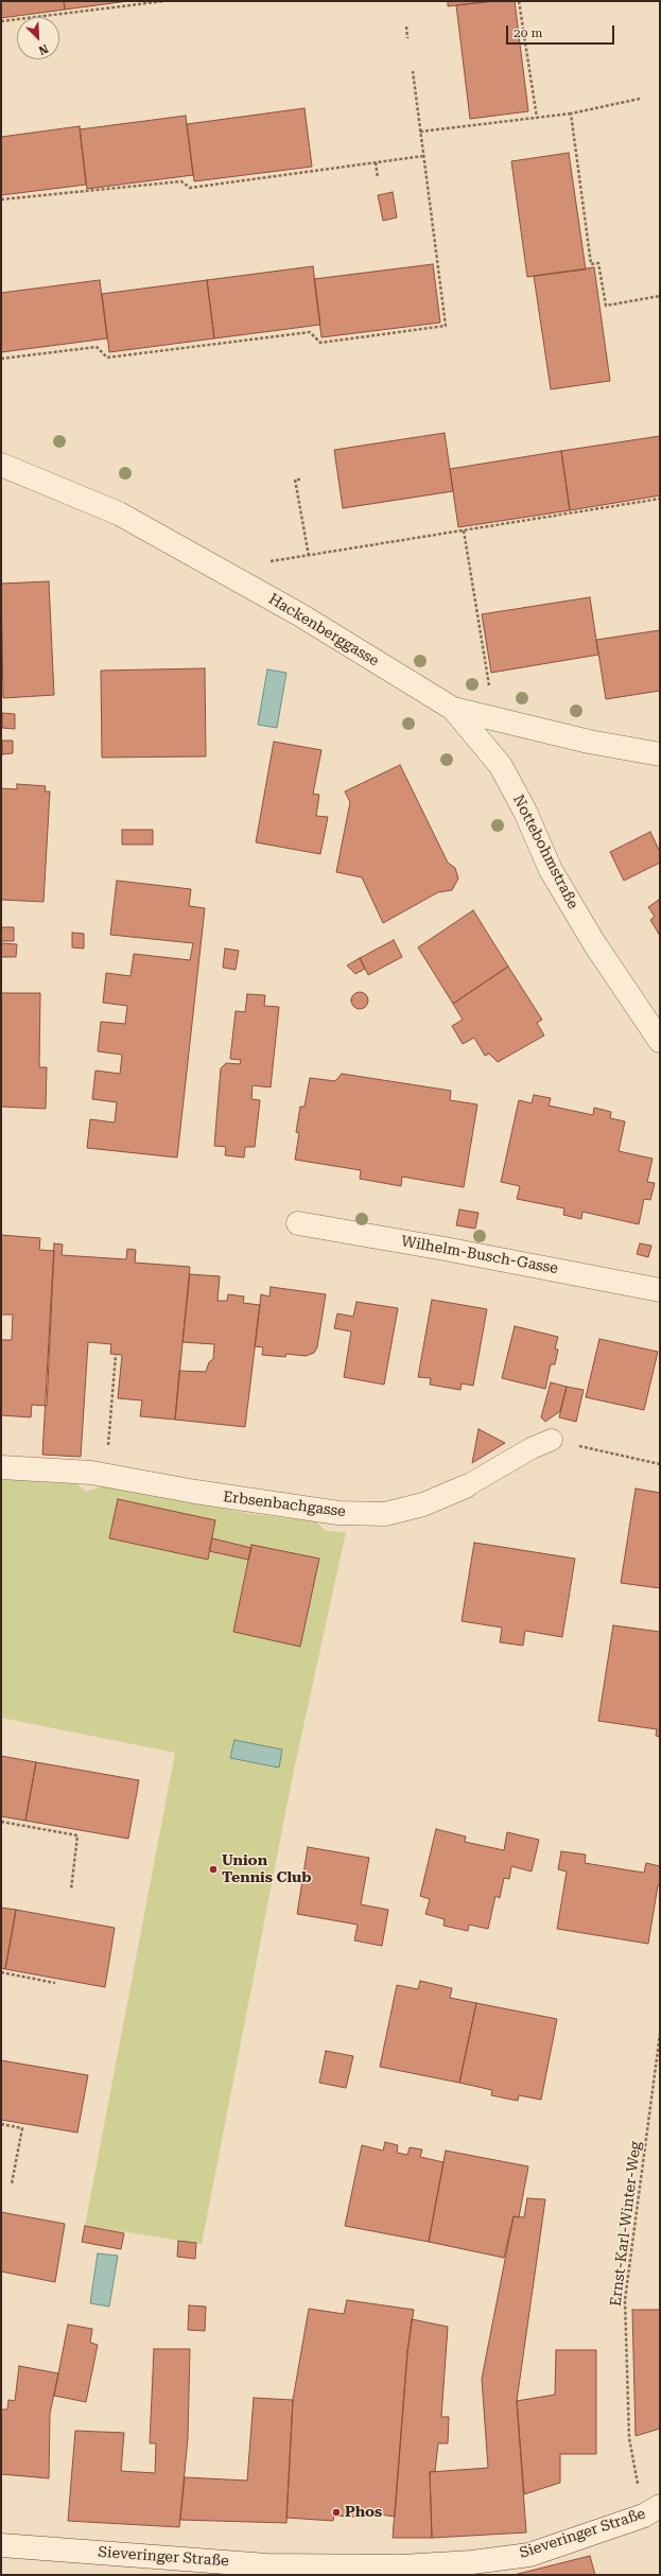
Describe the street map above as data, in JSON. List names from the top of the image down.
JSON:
{
  "streets": {
    "street": [
      "Hackenberggasse",
      "Nottebohmstraße",
      "Wilhelm-Busch-Gasse",
      "Erbsenbachgasse",
      "Sieveringer Straße"
    ],
    "path": ["Ernst-Karl-Winter-Weg"]
  },
  "crossings": [
    ["Hackenberggasse", "Nottebohmstraße"]
  ],
  "places": ["Union Tennis Club", "Phos"],
  "scale_bar": "20 m",
  "north": "bottom right"
}
